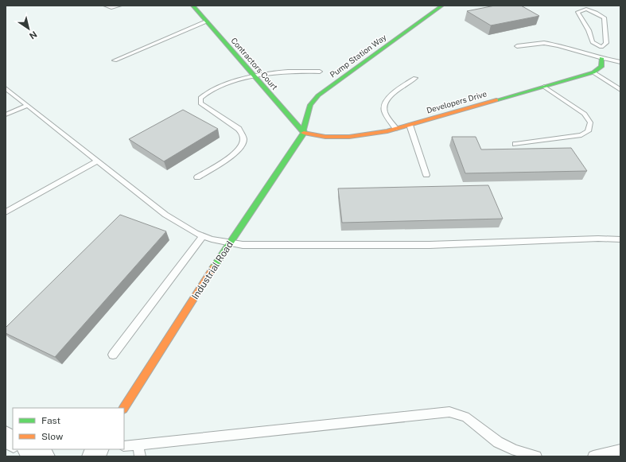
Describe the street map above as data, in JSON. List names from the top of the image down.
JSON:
{
  "streets": {
    "street": [
      "Pump Station Way",
      "Contractors Court",
      "Developers Drive",
      "Industrial Road"
    ]
  },
  "crossings": [
    ["Pump Station Way", "Contractors Court"],
    ["Pump Station Way", "Developers Drive"],
    ["Pump Station Way", "Industrial Road"],
    ["Contractors Court", "Developers Drive"],
    ["Contractors Court", "Industrial Road"],
    ["Developers Drive", "Industrial Road"]
  ],
  "legend": ["Fast", "Slow"],
  "north": "bottom right"
}
